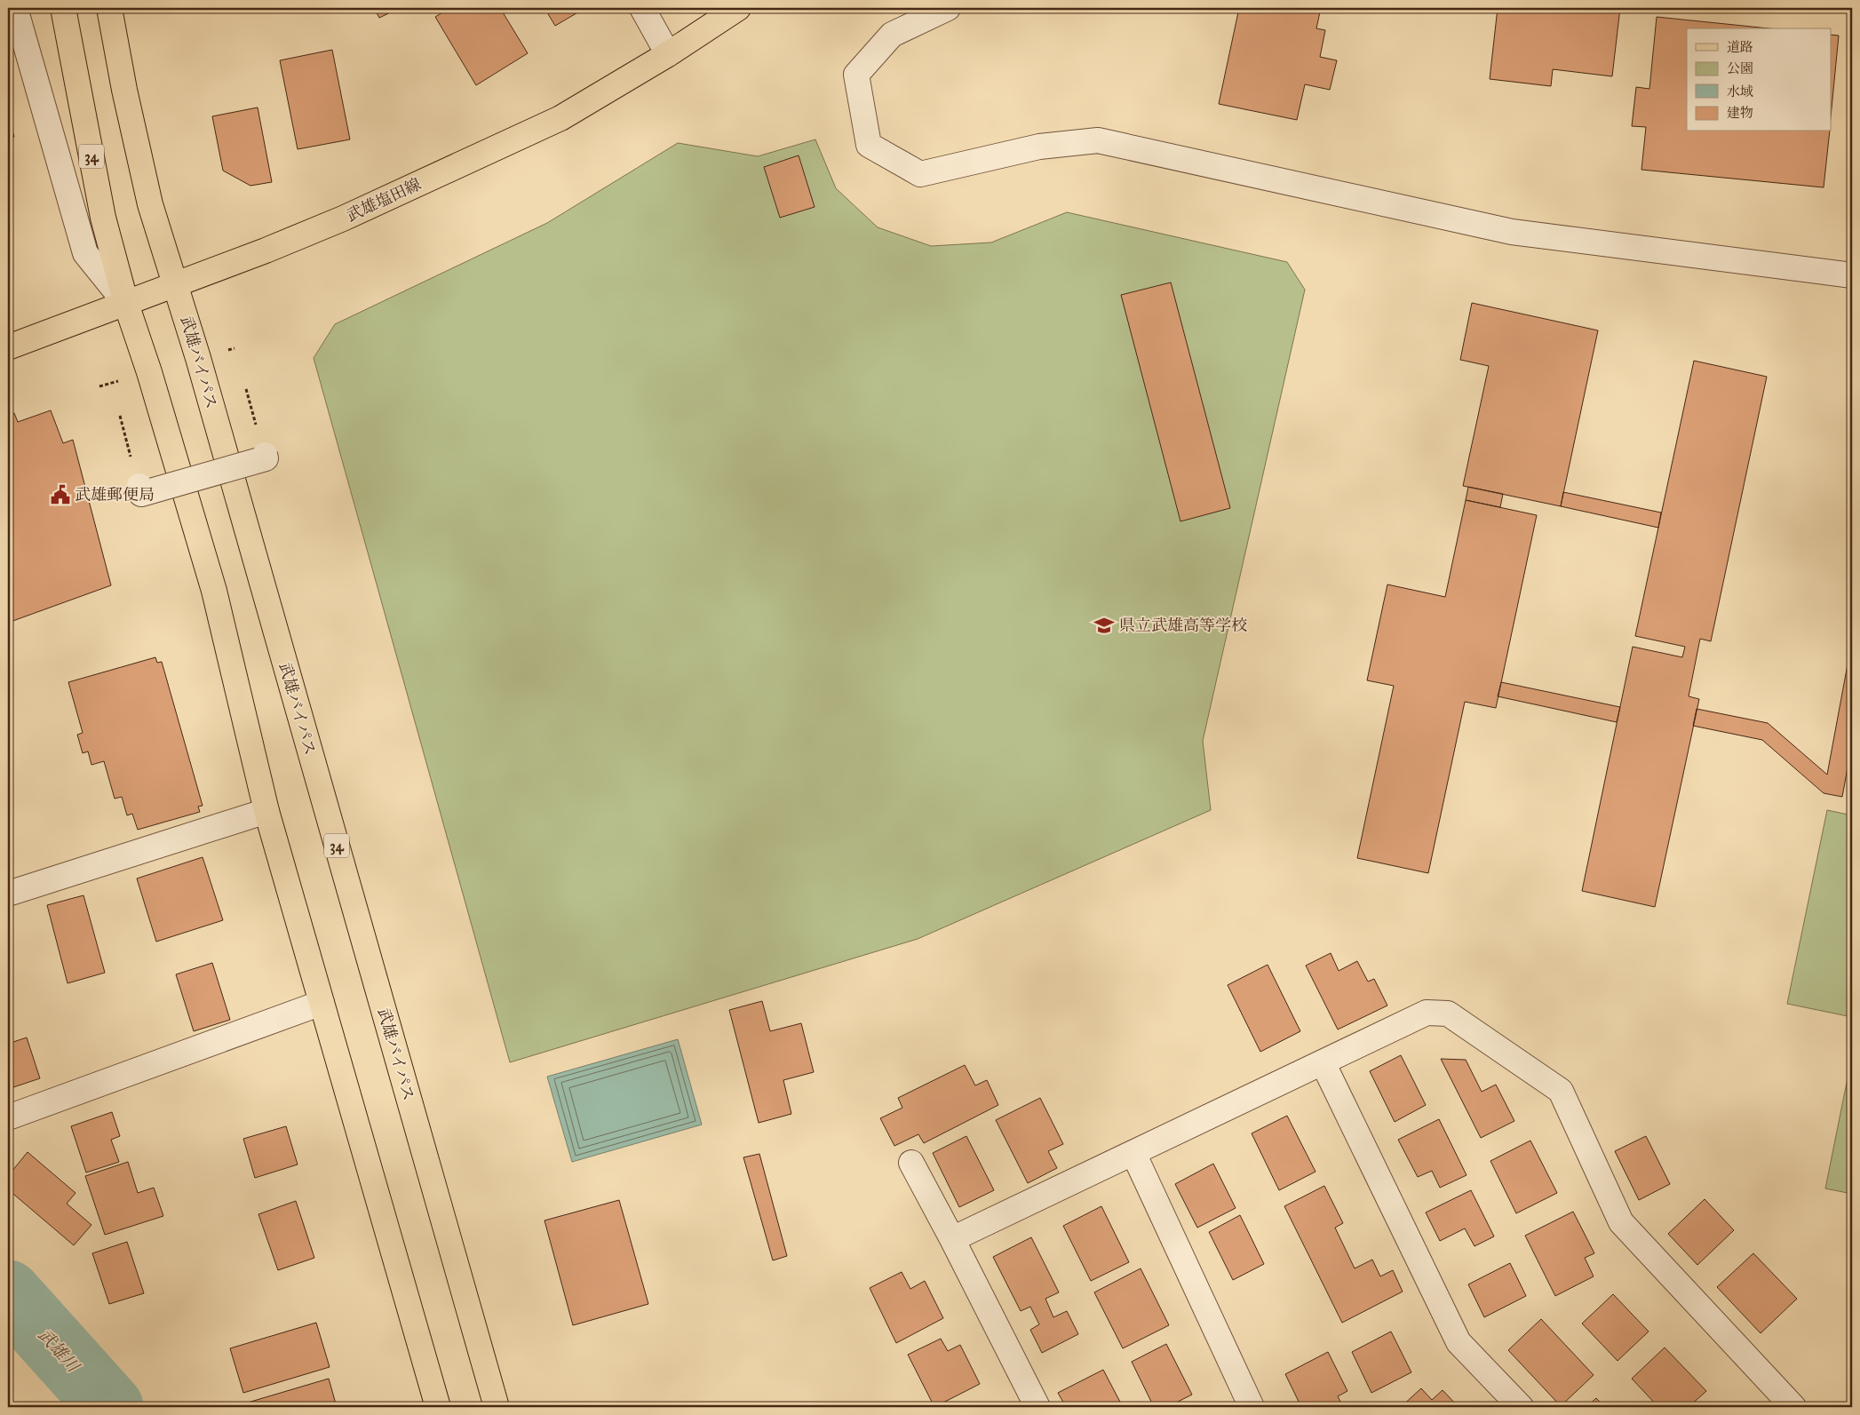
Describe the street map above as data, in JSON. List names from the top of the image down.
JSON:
{
  "streets": {
    "main road": ["34", "武雄塩田線", "武雄バイパス"]
  },
  "crossings": [
    ["34", "武雄塩田線"],
    ["武雄塩田線", "武雄バイパス"]
  ],
  "water": ["武雄川"],
  "places": {
    "public building": ["武雄郵便局"],
    "school or university": ["県立武雄高等学校"]
  },
  "legend": [
    "道路",
    "公園",
    "水域",
    "建物"
  ]
}
